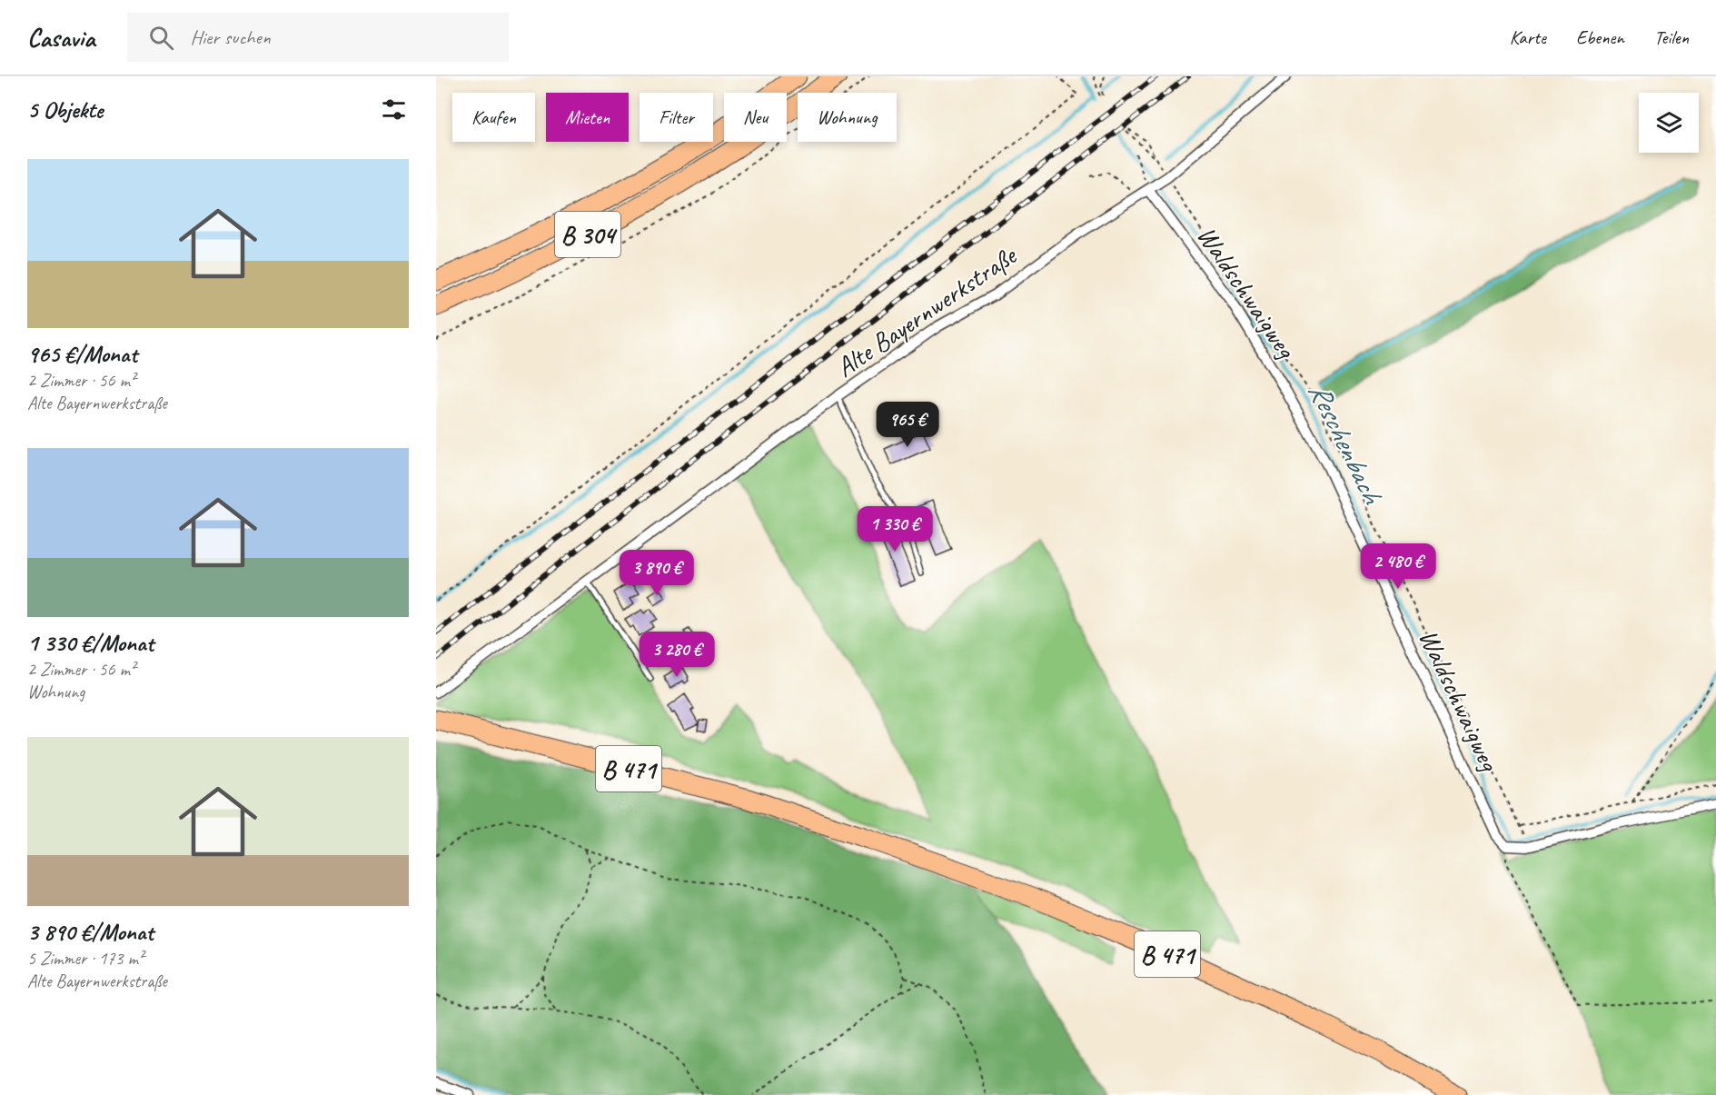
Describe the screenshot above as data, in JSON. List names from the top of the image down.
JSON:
{
  "streets": {
    "highway": ["B 304", "B 471"],
    "street": ["Waldschwaigweg", "Alte Bayernwerkstraße"]
  },
  "crossings": [
    ["Waldschwaigweg", "Alte Bayernwerkstraße"]
  ],
  "water": ["Reschenbach"],
  "page": {
    "header": "Casavia",
    "search": "Hier suchen",
    "nav": ["Karte", "Ebenen", "Teilen"],
    "heading": "5 Objekte",
    "chip": [
      "Kaufen",
      "Mieten",
      "Filter",
      "Neu",
      "Wohnung"
    ],
    "list": [
      {
        "name": "965 €/Monat",
        "note": "2 Zimmer · 56 m² · Alte Bayernwerkstraße"
      },
      {
        "name": "1 330 €/Monat",
        "note": "2 Zimmer · 56 m² · Wohnung"
      },
      {
        "name": "3 890 €/Monat",
        "note": "5 Zimmer · 173 m² · Alte Bayernwerkstraße"
      }
    ],
    "price": [
      "965 €",
      "1 330 €",
      "2 480 €",
      "3 890 €",
      "3 280 €"
    ]
  }
}
